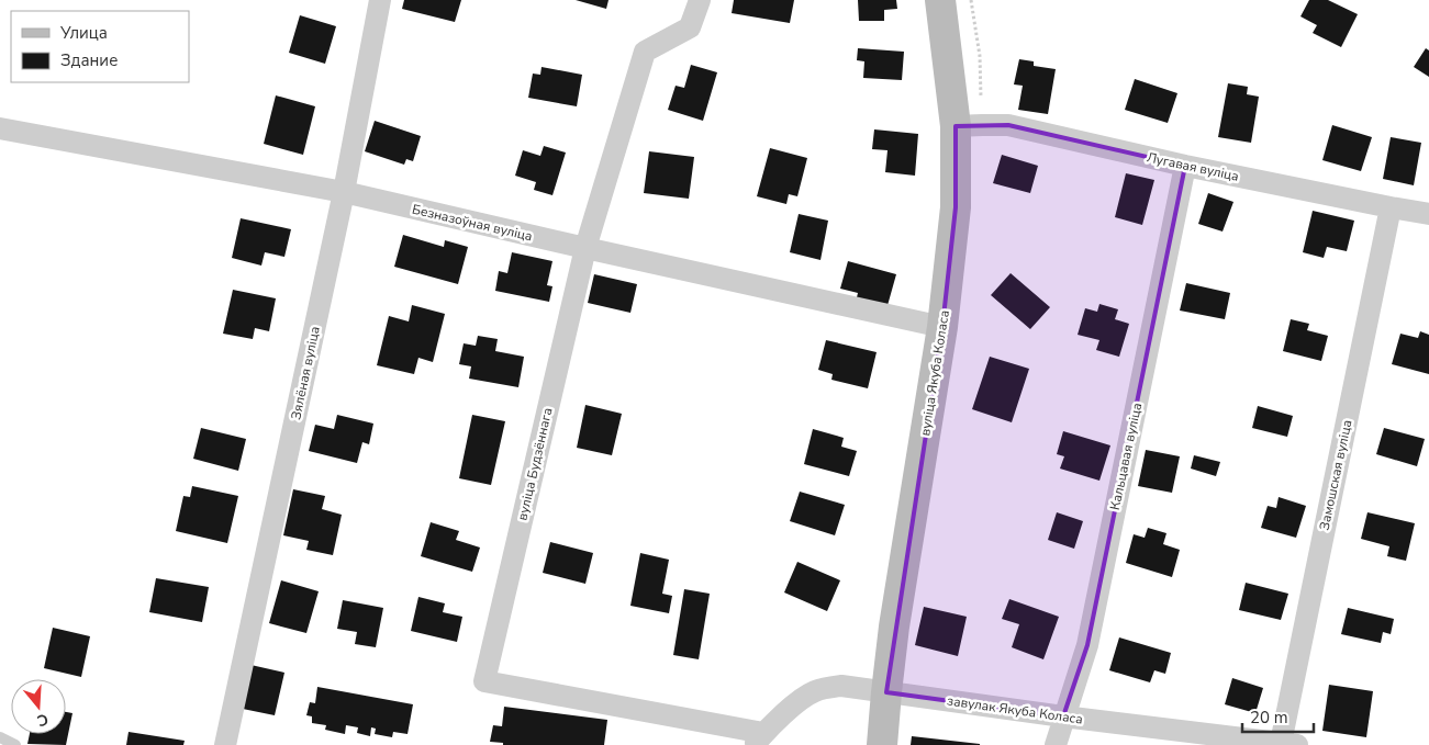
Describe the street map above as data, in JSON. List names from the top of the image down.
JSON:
{
  "streets": {
    "main road": ["вуліца Якуба Коласа"],
    "street": [
      "Лугавая вуліца",
      "Безназоўная вуліца",
      "Зялёная вуліца",
      "Кальцавая вуліца",
      "вуліца Будзённага",
      "Замошская вуліца",
      "завулак Якуба Коласа"
    ]
  },
  "crossings": [
    ["Лугавая вуліца", "вуліца Якуба Коласа"],
    ["Лугавая вуліца", "Кальцавая вуліца"],
    ["Лугавая вуліца", "Замошская вуліца"],
    ["Безназоўная вуліца", "Зялёная вуліца"],
    ["Безназоўная вуліца", "вуліца Якуба Коласа"],
    ["Безназоўная вуліца", "вуліца Будзённага"],
    ["вуліца Якуба Коласа", "завулак Якуба Коласа"],
    ["Кальцавая вуліца", "завулак Якуба Коласа"],
    ["вуліца Будзённага", "завулак Якуба Коласа"],
    ["Замошская вуліца", "завулак Якуба Коласа"]
  ],
  "legend": ["Улица", "Здание"],
  "scale_bar": "20 m",
  "north": "bottom"
}
